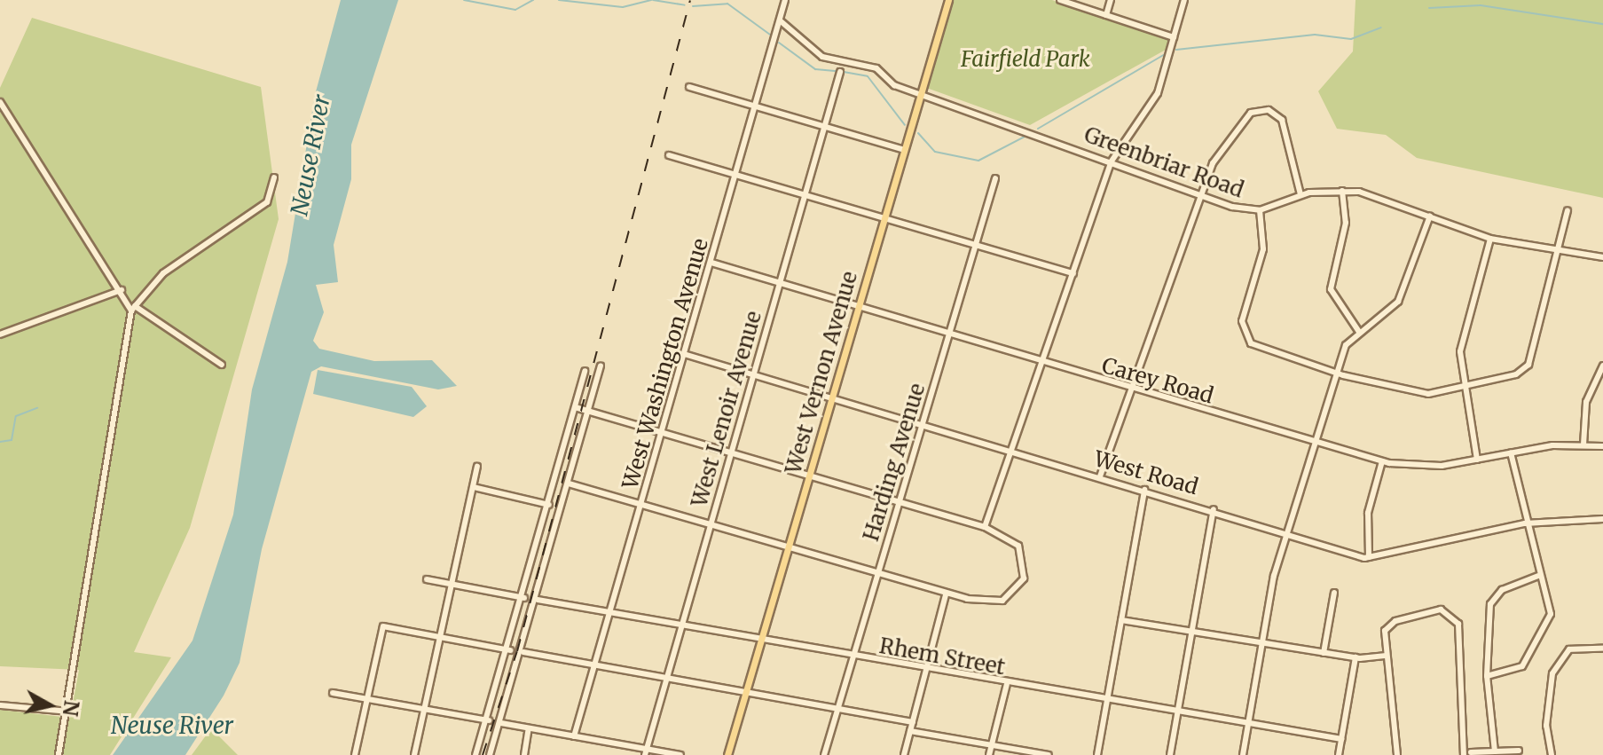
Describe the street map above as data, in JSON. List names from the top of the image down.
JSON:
{
  "streets": {
    "main road": ["West Vernon Avenue"],
    "street": [
      "Greenbriar Road",
      "West Washington Avenue",
      "Carey Road",
      "West Lenoir Avenue",
      "Harding Avenue",
      "West Road",
      "Rhem Street"
    ]
  },
  "crossings": [
    ["Greenbriar Road", "West Washington Avenue"],
    ["Greenbriar Road", "West Vernon Avenue"],
    ["West Washington Avenue", "Carey Road"],
    ["West Washington Avenue", "West Road"],
    ["West Washington Avenue", "Rhem Street"],
    ["West Vernon Avenue", "Carey Road"],
    ["West Vernon Avenue", "West Road"],
    ["West Vernon Avenue", "Rhem Street"],
    ["Carey Road", "West Lenoir Avenue"],
    ["Carey Road", "Harding Avenue"],
    ["West Lenoir Avenue", "West Road"],
    ["West Lenoir Avenue", "Rhem Street"],
    ["Harding Avenue", "West Road"],
    ["Harding Avenue", "Rhem Street"]
  ],
  "water": ["Neuse River"],
  "parks": ["Fairfield Park"],
  "north": "right"
}
